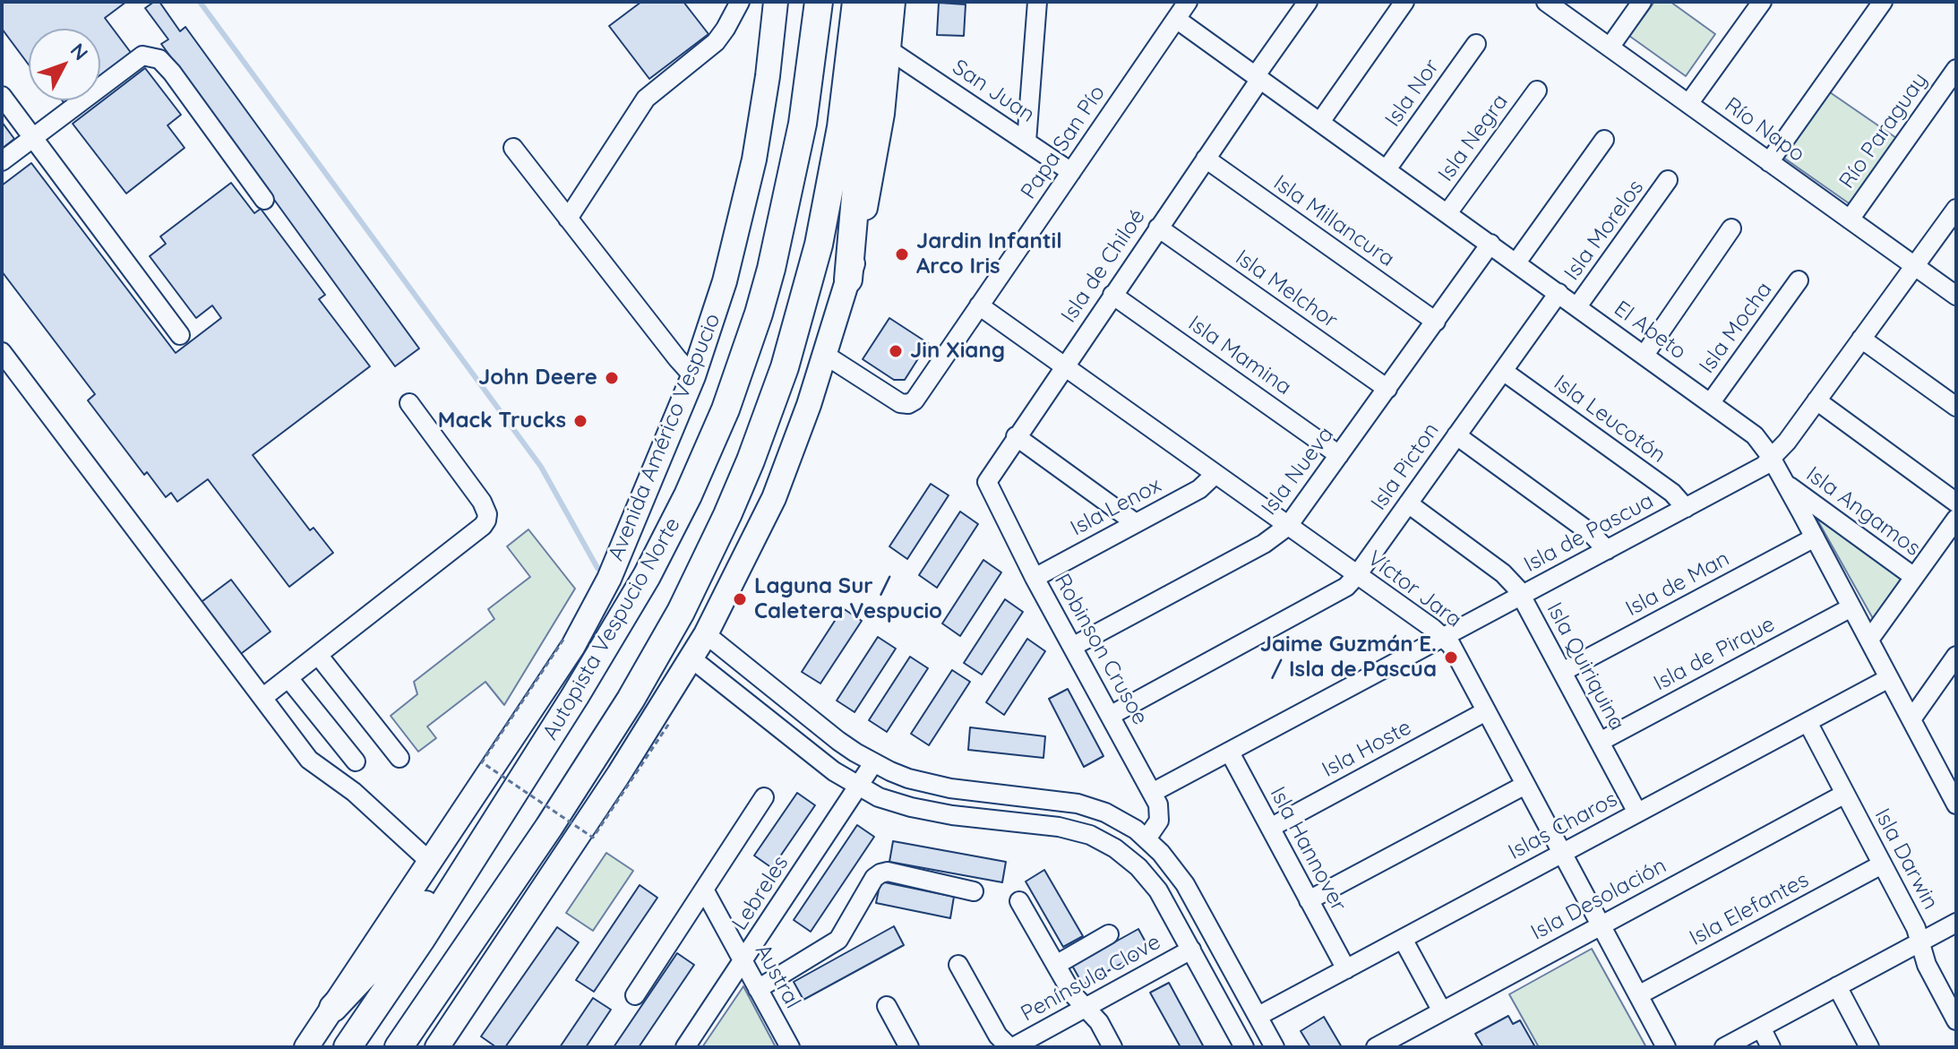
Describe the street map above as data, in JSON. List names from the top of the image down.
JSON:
{
  "streets": {
    "highway": ["Autopista Vespucio Norte"],
    "main road": ["Avenida Américo Vespucio"],
    "street": [
      "San Juan",
      "Isla Nor",
      "Río Napo",
      "Río Paraguay",
      "Isla Negra",
      "Papa San Pío",
      "Isla Millancura",
      "Isla Morelos",
      "Isla de Chiloé",
      "Isla Melchor",
      "Isla Mocha",
      "El Abeto",
      "Isla Mamina",
      "Isla Leucotón",
      "Isla Picton",
      "Isla Nueva",
      "Isla Lenox",
      "Isla Angamos",
      "Isla de Pascua",
      "Isla de Man",
      "Víctor Jara",
      "Robinson Crusoe",
      "Isla de Pirque",
      "Isla Quiriquina",
      "Isla Hoste",
      "Islas Charos",
      "Isla Hannover",
      "Isla Darwin",
      "Lebreles",
      "Isla Desolación",
      "Isla Elefantes",
      "Austral",
      "Península Clove"
    ]
  },
  "crossings": [
    ["San Juan", "Papa San Pío"],
    ["Isla Nor", "El Abeto"],
    ["Río Napo", "Río Paraguay"],
    ["Río Napo", "Isla de Pascua"],
    ["Isla Negra", "El Abeto"],
    ["Papa San Pío", "El Abeto"],
    ["Papa San Pío", "Víctor Jara"],
    ["Isla Millancura", "Isla de Chiloé"],
    ["Isla Millancura", "Isla Nueva"],
    ["Isla Morelos", "El Abeto"],
    ["Isla de Chiloé", "Isla Melchor"],
    ["Isla de Chiloé", "El Abeto"],
    ["Isla de Chiloé", "Isla Mamina"],
    ["Isla de Chiloé", "Víctor Jara"],
    ["Isla de Chiloé", "Robinson Crusoe"],
    ["Isla Melchor", "Isla Nueva"],
    ["Isla Mocha", "El Abeto"],
    ["El Abeto", "Isla Picton"],
    ["El Abeto", "Isla Nueva"],
    ["El Abeto", "Isla Angamos"],
    ["El Abeto", "Isla de Pascua"],
    ["El Abeto", "Isla de Man"],
    ["El Abeto", "Isla de Pirque"],
    ["El Abeto", "Islas Charos"],
    ["Isla Mamina", "Isla Nueva"],
    ["Isla Leucotón", "Isla Picton"],
    ["Isla Leucotón", "Isla de Pascua"],
    ["Isla Picton", "Víctor Jara"],
    ["Isla Picton", "Robinson Crusoe"],
    ["Isla Picton", "Isla Quiriquina"],
    ["Isla Nueva", "Víctor Jara"],
    ["Isla Nueva", "Robinson Crusoe"],
    ["Isla Lenox", "Víctor Jara"],
    ["Isla Lenox", "Robinson Crusoe"],
    ["Isla de Pascua", "Víctor Jara"],
    ["Isla de Pascua", "Robinson Crusoe"],
    ["Isla de Pascua", "Isla Quiriquina"],
    ["Isla de Pascua", "Isla Hannover"],
    ["Isla de Man", "Isla Quiriquina"],
    ["Víctor Jara", "Isla Hoste"],
    ["Víctor Jara", "Islas Charos"],
    ["Víctor Jara", "Isla Desolación"],
    ["Víctor Jara", "Isla Elefantes"],
    ["Isla de Pirque", "Isla Quiriquina"],
    ["Isla Quiriquina", "Islas Charos"],
    ["Isla Hoste", "Isla Hannover"],
    ["Islas Charos", "Isla Hannover"],
    ["Islas Charos", "Isla Darwin"],
    ["Isla Darwin", "Isla Desolación"],
    ["Isla Darwin", "Isla Elefantes"],
    ["Lebreles", "Austral"]
  ],
  "places": [
    "Jardin Infantil Arco Iris",
    "Jin Xiang",
    "John Deere",
    "Mack Trucks",
    "Laguna Sur / Caletera Vespucio",
    "Jaime Guzmán E. / Isla de Pascua"
  ],
  "north": "top right"
}
